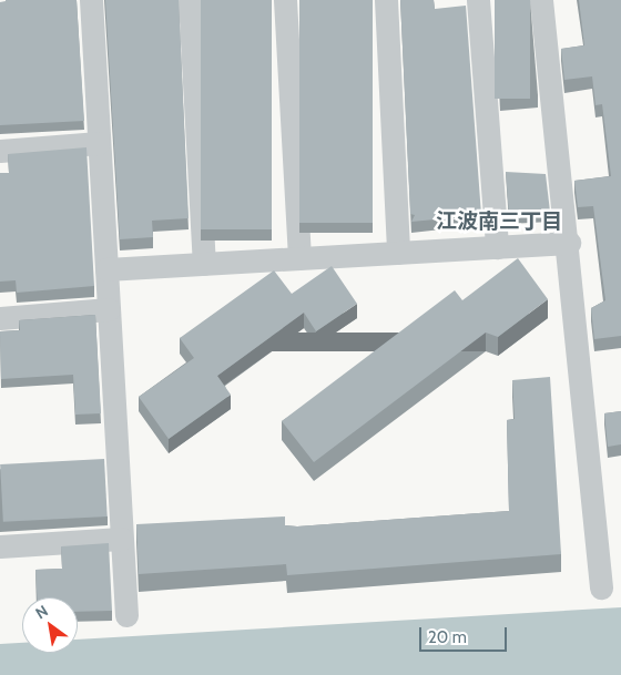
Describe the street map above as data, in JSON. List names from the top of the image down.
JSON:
{
  "districts": ["江波南三丁目"],
  "scale_bar": "20 m",
  "north": "top left"
}
